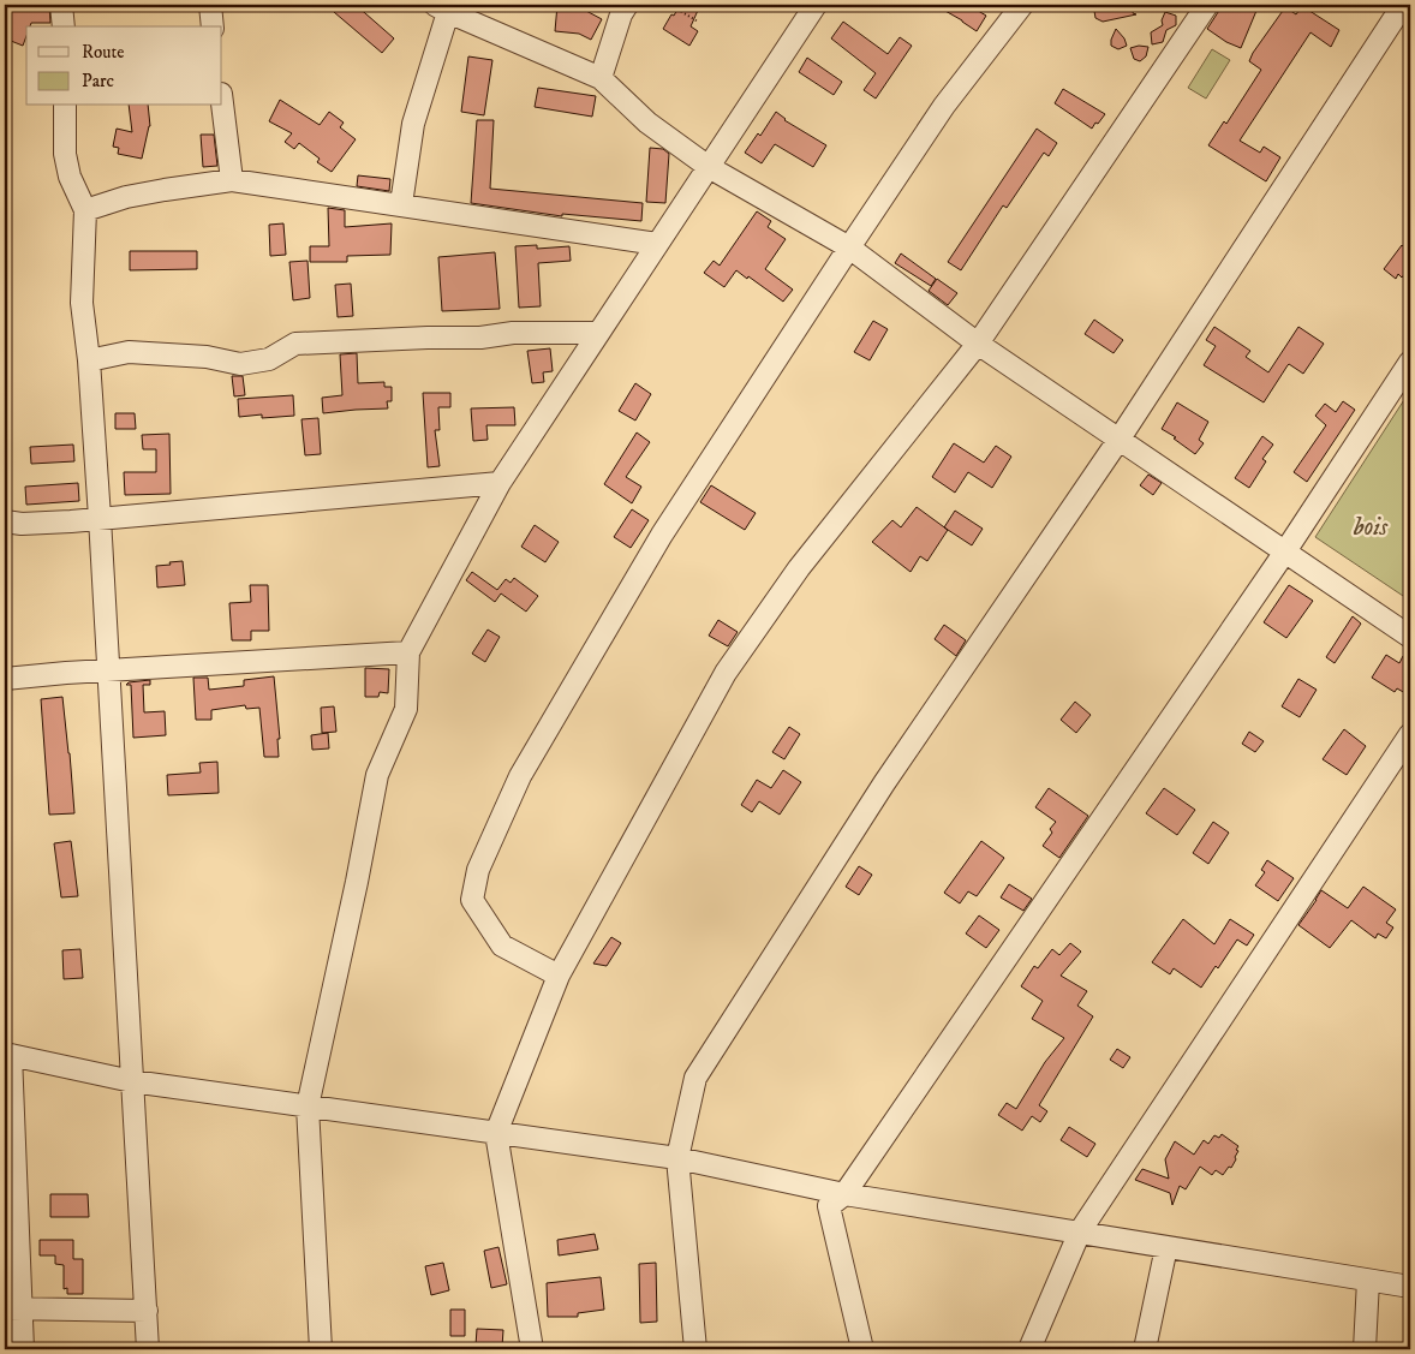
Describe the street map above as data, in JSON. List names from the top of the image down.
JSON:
{
  "parks": ["bois"],
  "legend": ["Route", "Parc"]
}
